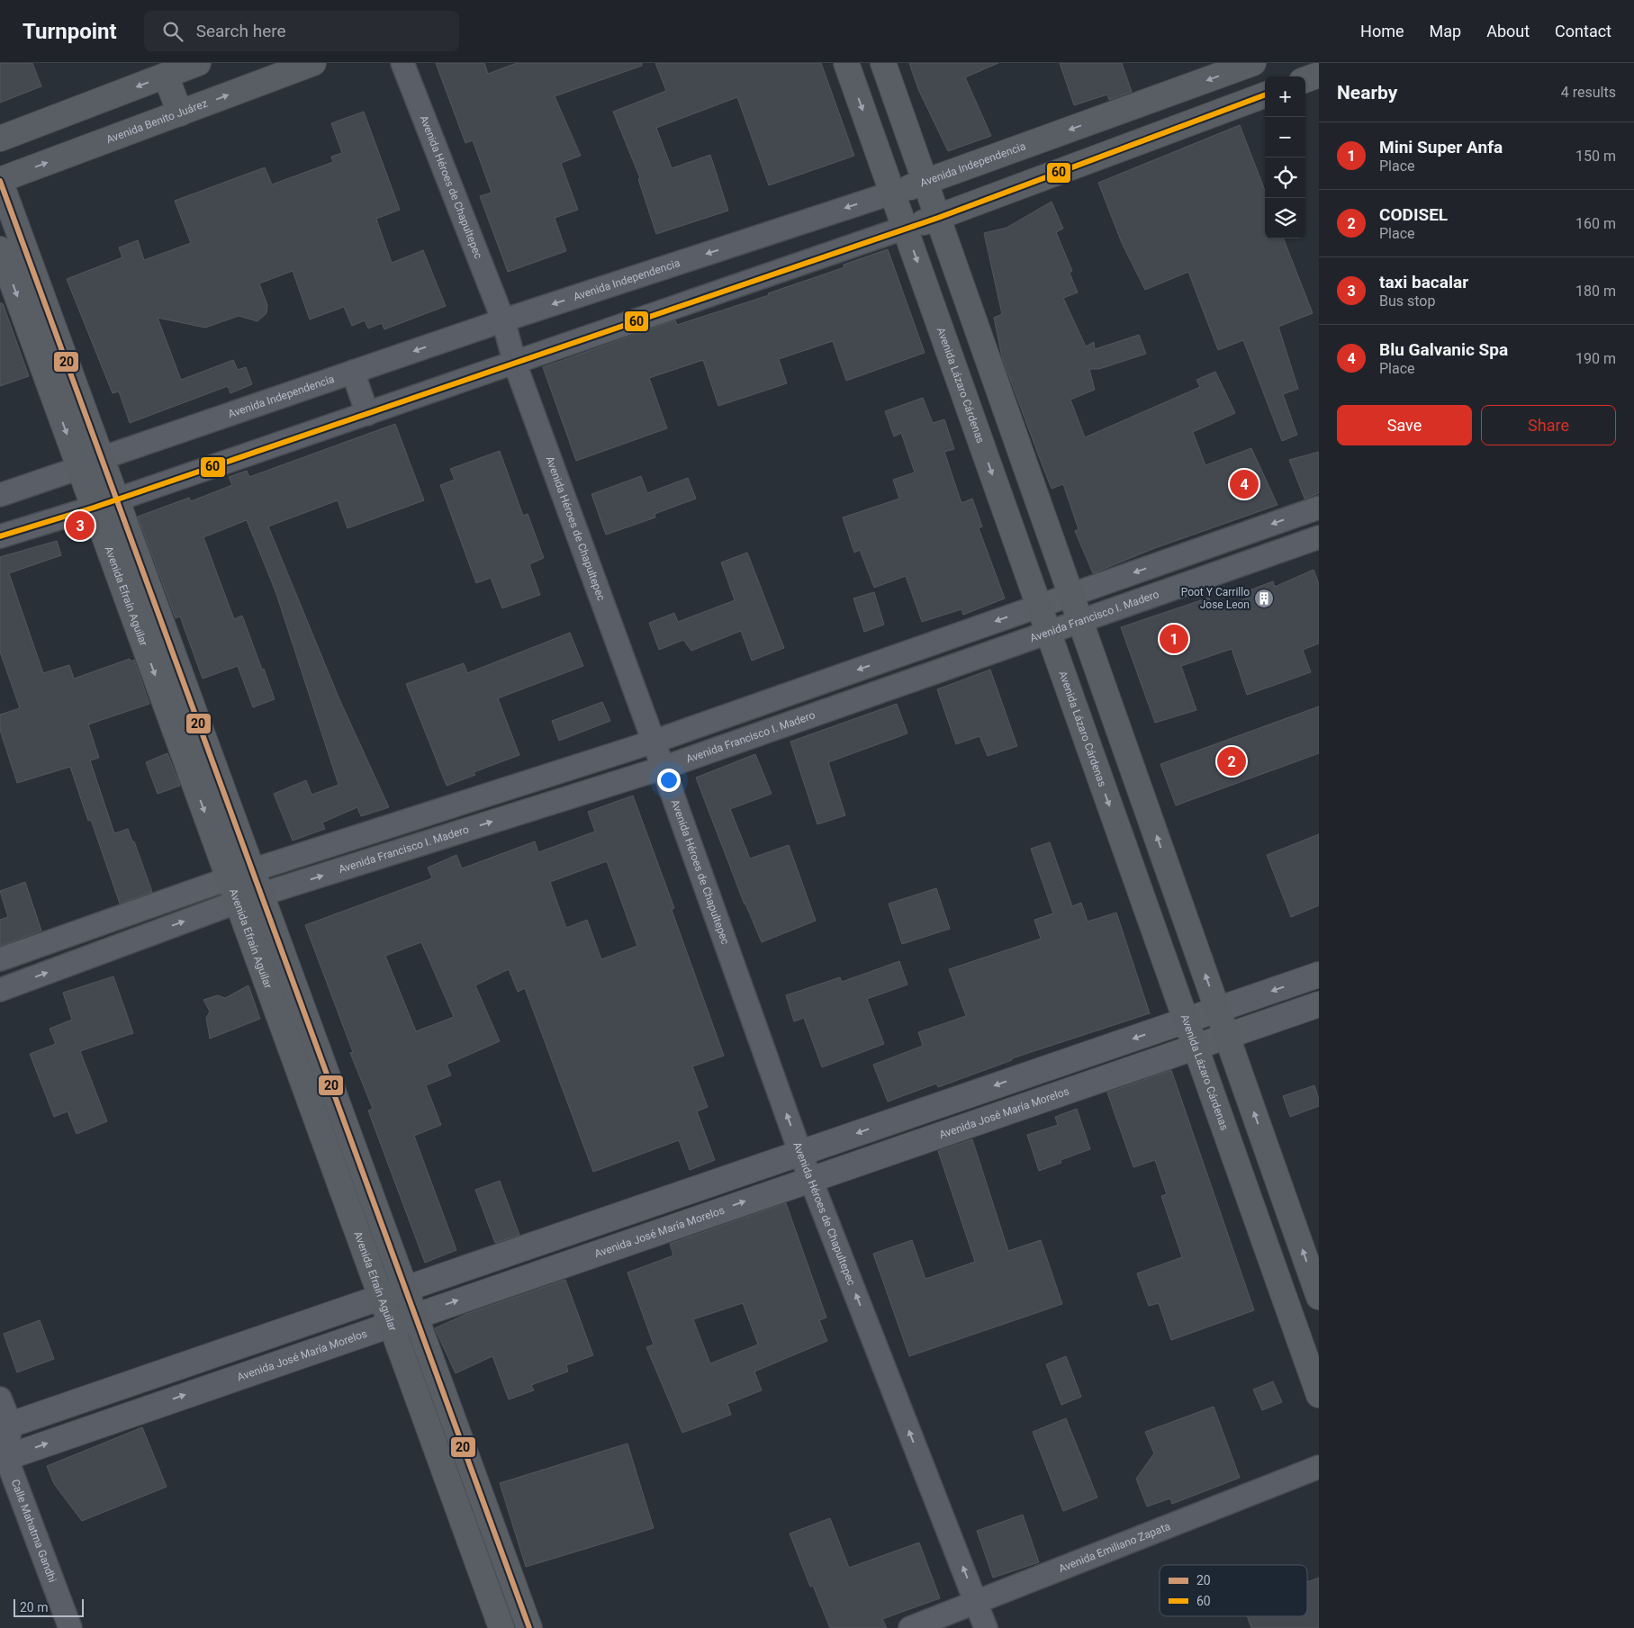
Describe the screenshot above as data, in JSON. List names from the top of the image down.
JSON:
{
  "streets": {
    "main road": [
      "Avenida Benito Juárez",
      "Avenida Independencia",
      "Avenida Lázaro Cárdenas",
      "Avenida Efraín Aguilar"
    ],
    "street": [
      "Avenida Héroes de Chapultepec",
      "Avenida Francisco I. Madero",
      "Avenida José María Morelos",
      "Calle Mahatma Gandhi",
      "Avenida Emiliano Zapata"
    ]
  },
  "crossings": [
    ["Avenida Independencia", "Avenida Héroes de Chapultepec"],
    ["Avenida Independencia", "Avenida Lázaro Cárdenas"],
    ["Avenida Independencia", "Avenida Efraín Aguilar"],
    ["Avenida Héroes de Chapultepec", "Avenida Francisco I. Madero"],
    ["Avenida Héroes de Chapultepec", "Avenida José María Morelos"],
    ["Avenida Héroes de Chapultepec", "Avenida Emiliano Zapata"],
    ["Avenida Lázaro Cárdenas", "Avenida Francisco I. Madero"],
    ["Avenida Lázaro Cárdenas", "Avenida José María Morelos"],
    ["Avenida Efraín Aguilar", "Avenida Francisco I. Madero"],
    ["Avenida Efraín Aguilar", "Avenida José María Morelos"],
    ["Avenida José María Morelos", "Calle Mahatma Gandhi"]
  ],
  "one_way": ["Avenida Héroes de Chapultepec"],
  "places": {
    "building": ["Poot Y Carrillo Jose Leon"]
  },
  "lines": ["transit line 60", "transit line 20"],
  "legend": ["20", "60"],
  "scale_bar": "20 m",
  "page": {
    "header": "Turnpoint",
    "search": "Search here",
    "nav": [
      "Home",
      "Map",
      "About",
      "Contact"
    ],
    "heading": ["Nearby", "4 results"],
    "map_buttons": ["+", "−"],
    "list": [
      {
        "mark": "1",
        "name": "Mini Super Anfa",
        "note": "Place",
        "value": "150 m"
      },
      {
        "mark": "2",
        "name": "CODISEL",
        "note": "Place",
        "value": "160 m"
      },
      {
        "mark": "3",
        "name": "taxi bacalar",
        "note": "Bus stop",
        "value": "180 m"
      },
      {
        "mark": "4",
        "name": "Blu Galvanic Spa",
        "note": "Place",
        "value": "190 m"
      }
    ],
    "buttons": ["Save", "Share"],
    "pins": [
      "4",
      "3",
      "1",
      "2"
    ],
    "scale": "20 m"
  }
}
